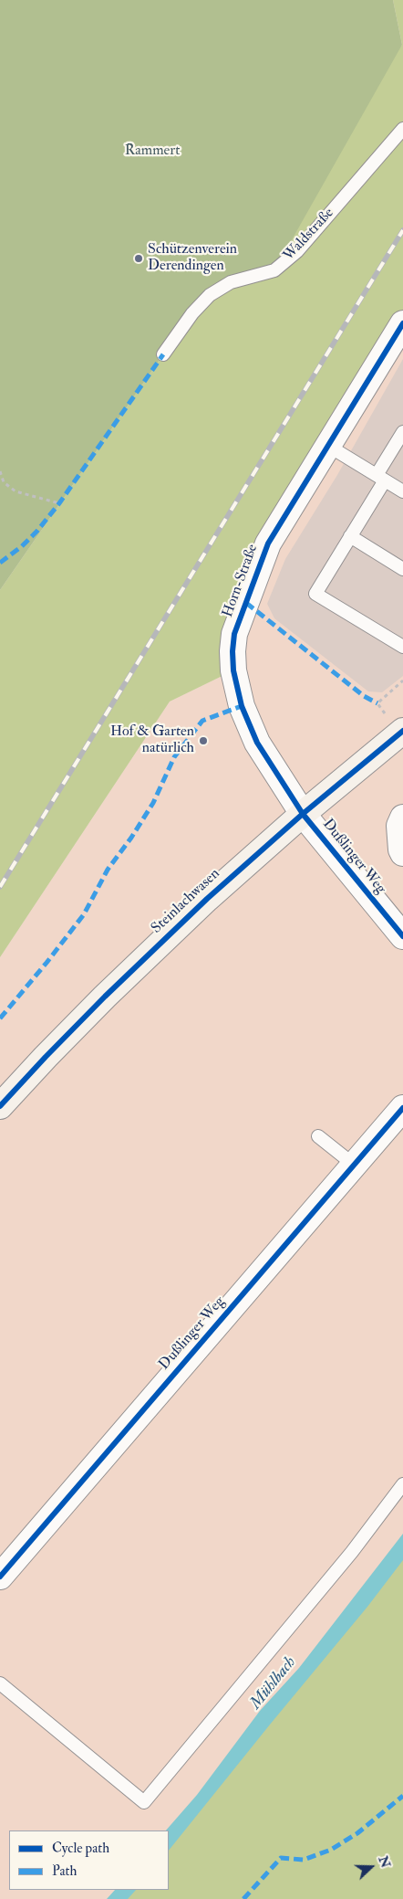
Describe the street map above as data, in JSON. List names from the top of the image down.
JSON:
{
  "streets": {
    "street": ["Horn-Straße", "Dußlinger Weg", "Steinlachwasen"],
    "lane": ["Waldstraße"]
  },
  "crossings": [
    ["Horn-Straße", "Dußlinger Weg"],
    ["Horn-Straße", "Steinlachwasen"],
    ["Dußlinger Weg", "Steinlachwasen"]
  ],
  "water": ["Mühlbach"],
  "parks": ["Rammert"],
  "places": ["Schützenverein Derendingen", "Hof & Garten natürlich"],
  "legend": ["Cycle path", "Path"],
  "north": "right"
}
